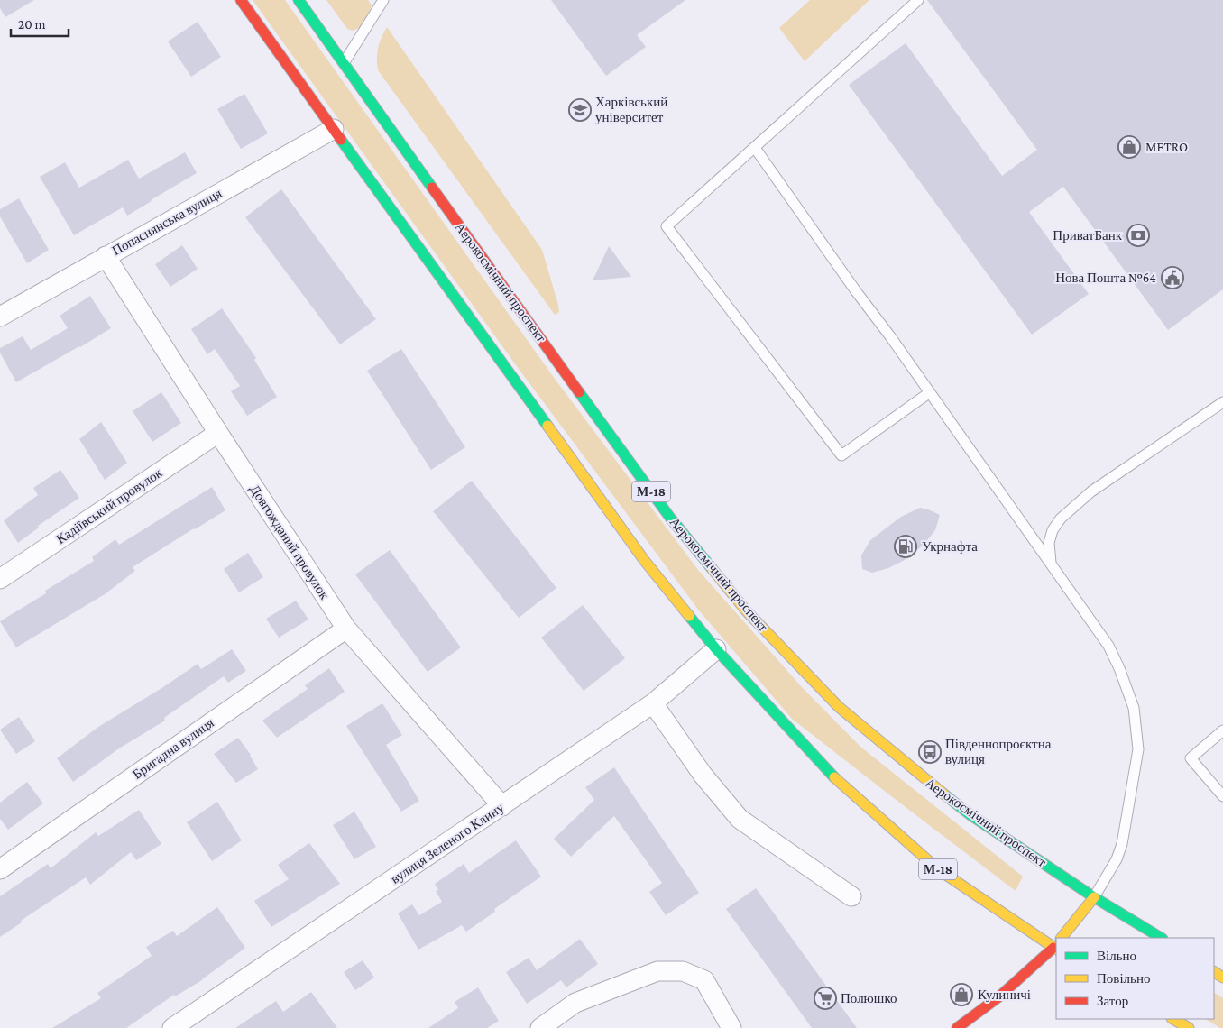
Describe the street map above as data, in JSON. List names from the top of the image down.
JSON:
{
  "streets": {
    "main road": ["Аерокосмічний проспект", "М-18"],
    "street": [
      "Попаснянська вулиця",
      "Кадіївський провулок",
      "Довгожданий провулок",
      "Бригадна вулиця",
      "вулиця Зеленого Клину"
    ]
  },
  "crossings": [
    ["Попаснянська вулиця", "М-18"],
    ["Попаснянська вулиця", "Довгожданий провулок"],
    ["М-18", "вулиця Зеленого Клину"],
    ["Кадіївський провулок", "Довгожданий провулок"],
    ["Довгожданий провулок", "Бригадна вулиця"],
    ["Довгожданий провулок", "вулиця Зеленого Клину"]
  ],
  "places": {
    "school or university": ["Харківський університет"],
    "shop": ["METRO", "Кулиничі"],
    "bank": ["ПриватБанк"],
    "public building": ["Нова Пошта №64"],
    "fuel station": ["Укрнафта"],
    "bus stop": ["Південнопроєктна вулиця"],
    "supermarket": ["Полюшко"]
  },
  "legend": ["Вільно", "Повільно", "Затор"],
  "scale_bar": "20 m"
}
